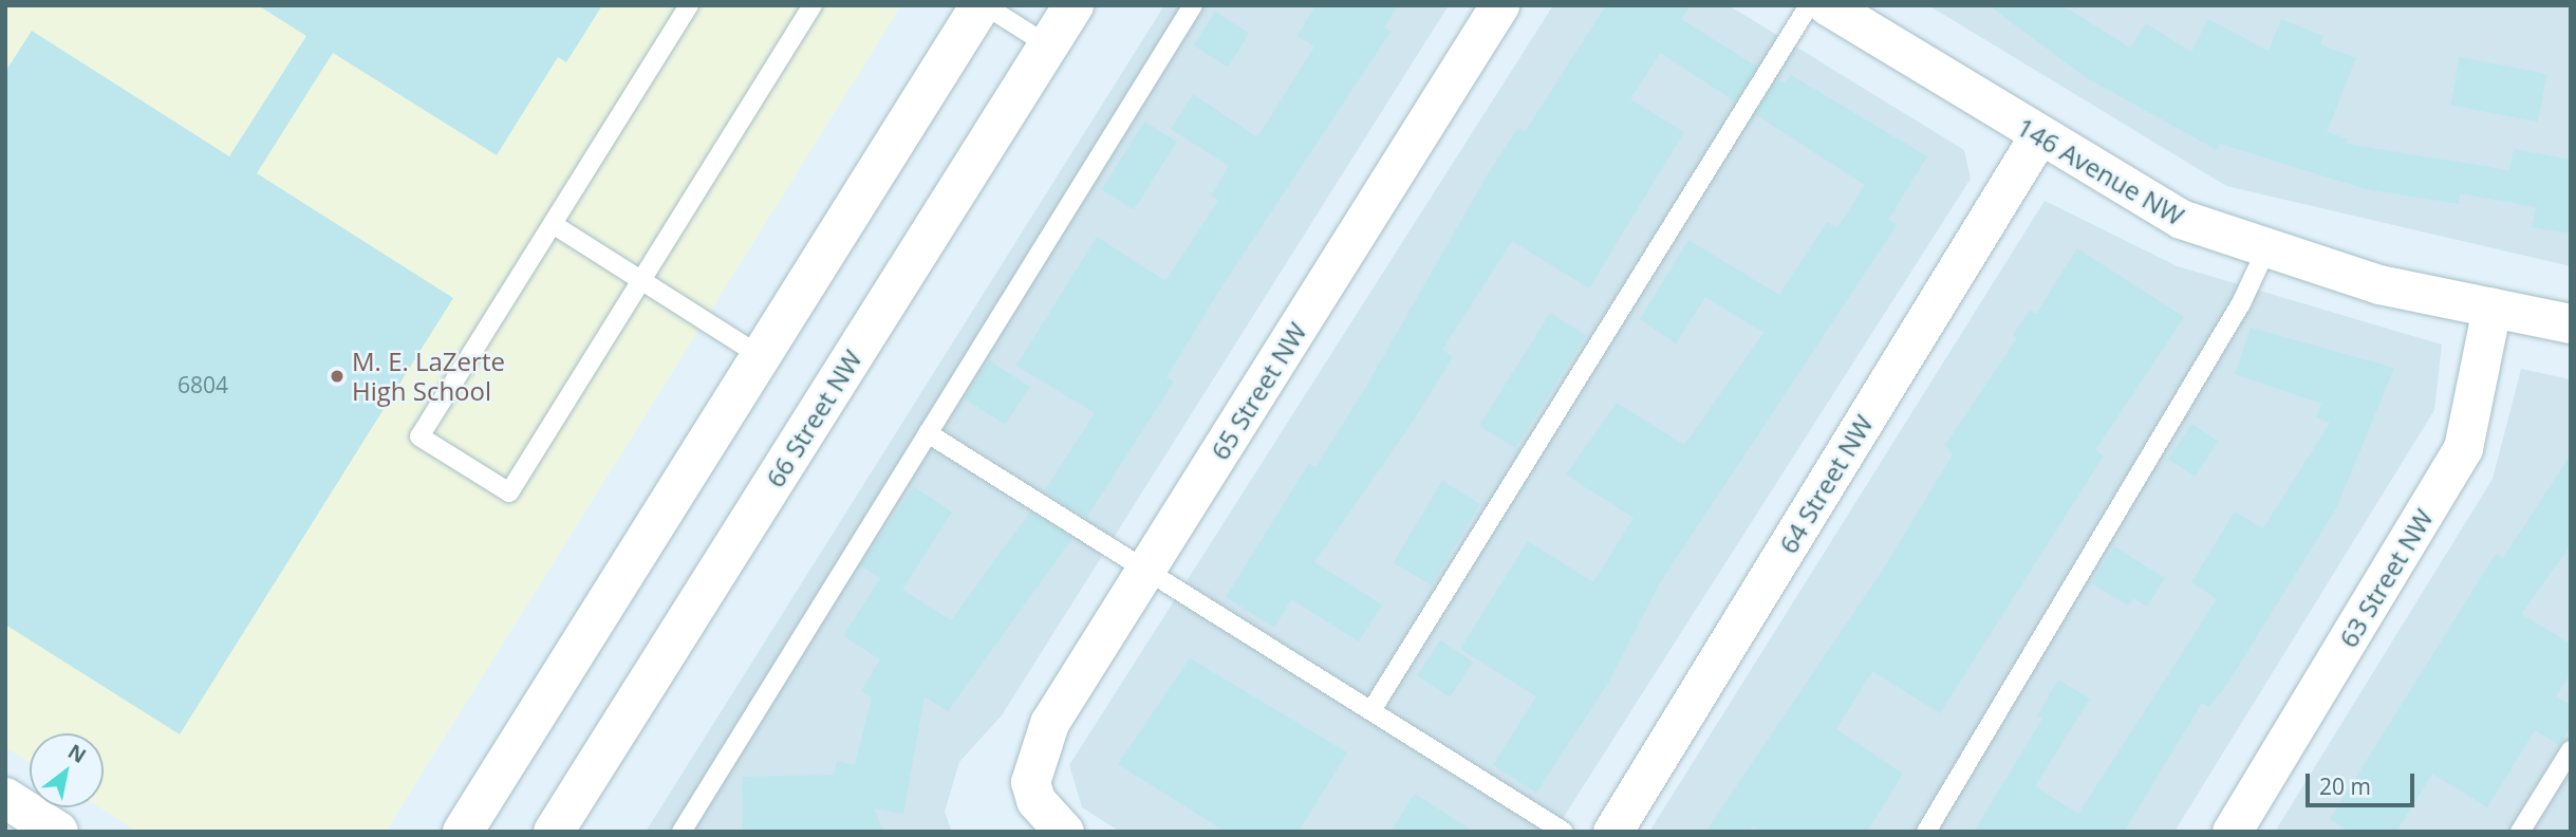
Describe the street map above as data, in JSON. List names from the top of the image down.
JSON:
{
  "streets": {
    "main road": ["66 Street NW"],
    "street": [
      "146 Avenue NW",
      "65 Street NW",
      "64 Street NW",
      "63 Street NW"
    ]
  },
  "crossings": [
    ["146 Avenue NW", "64 Street NW"],
    ["146 Avenue NW", "63 Street NW"]
  ],
  "places": ["M. E. LaZerte High School"],
  "house_numbers": ["6804"],
  "scale_bar": "20 m",
  "north": "top right"
}
